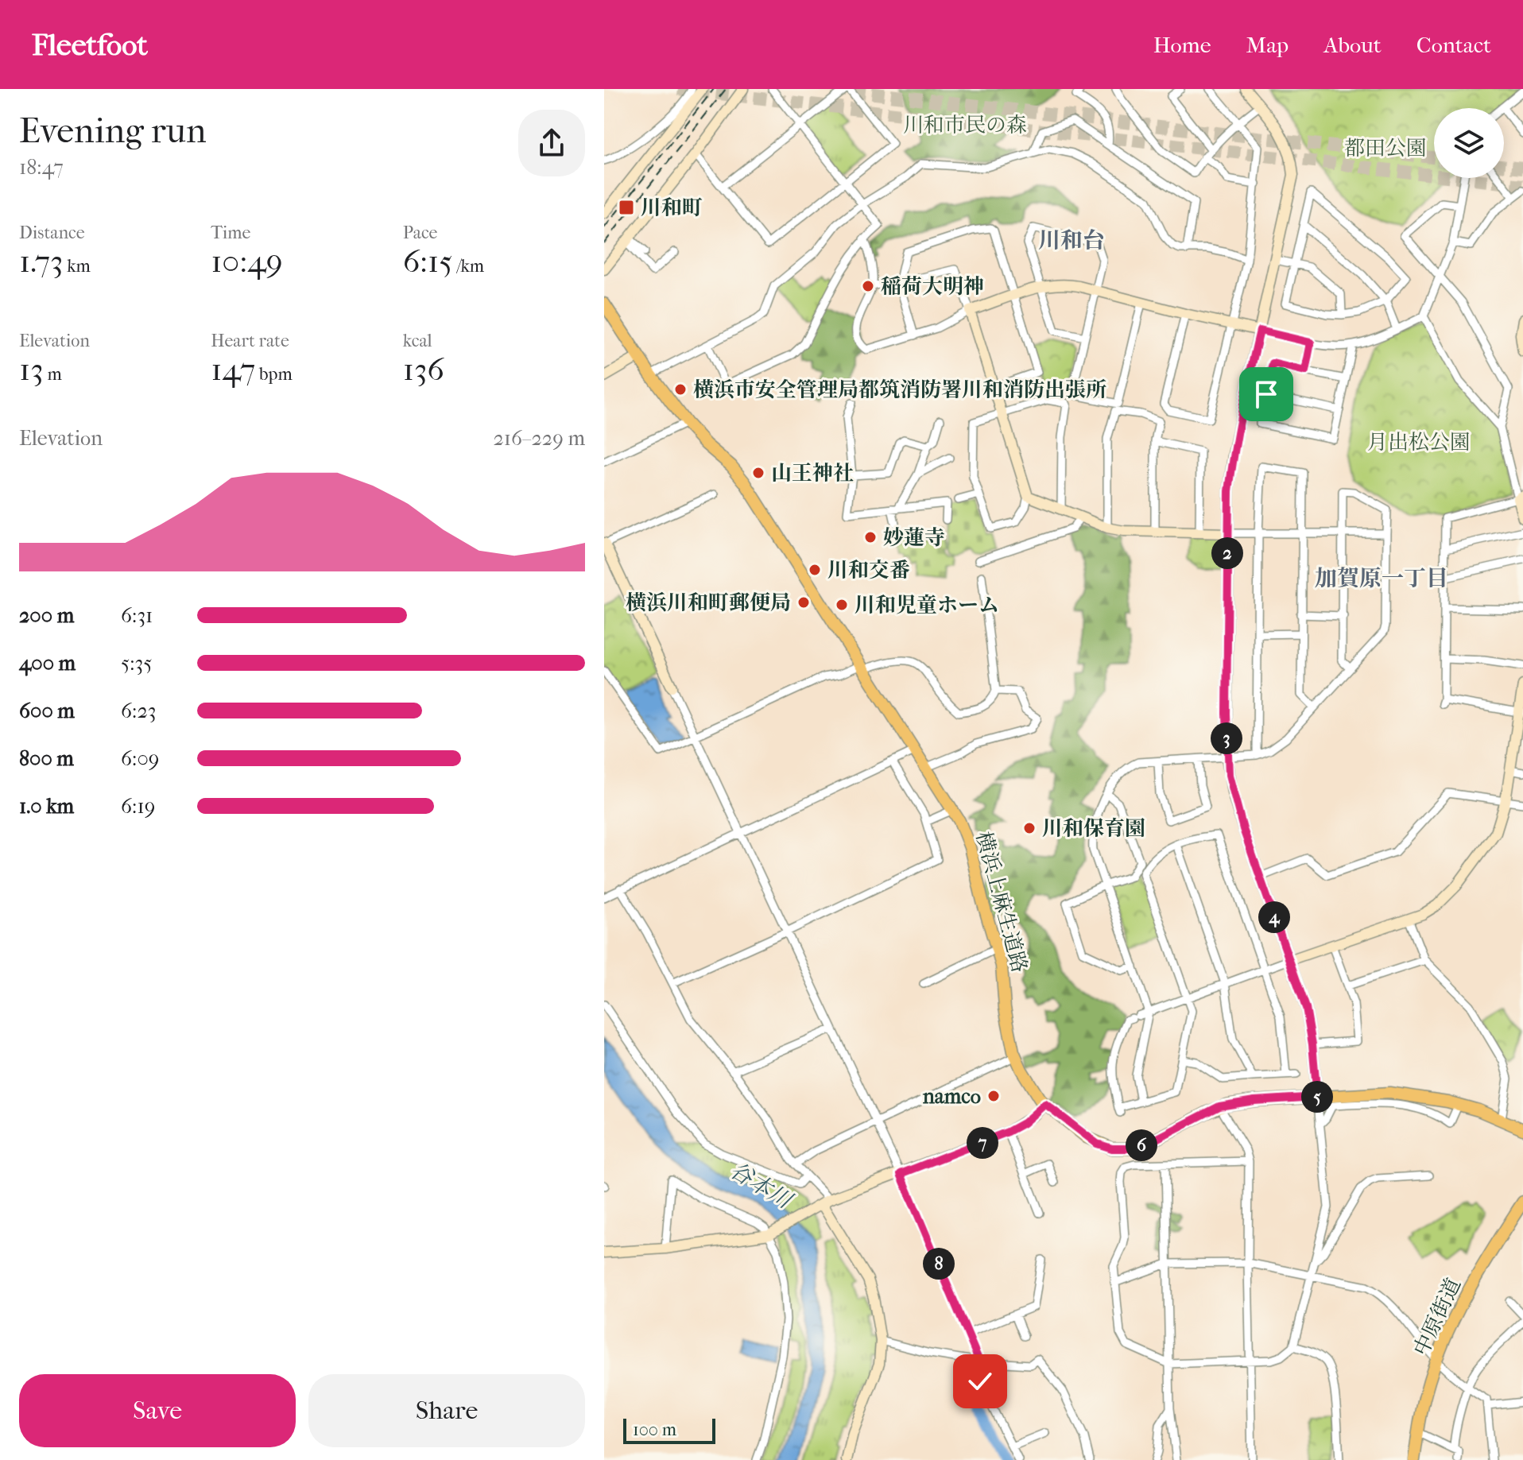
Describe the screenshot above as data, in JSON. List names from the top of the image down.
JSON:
{
  "streets": {
    "main road": ["横浜上麻生道路", "中原街道"]
  },
  "districts": ["川和台", "加賀原一丁目"],
  "water": ["谷本川"],
  "parks": ["川和市民の森", "都田公園", "月出松公園"],
  "places": {
    "transit": ["川和町"],
    "other": [
      "稲荷大明神",
      "横浜市安全管理局都筑消防署川和消防出張所",
      "山王神社",
      "妙蓮寺",
      "川和交番",
      "横浜川和町郵便局",
      "川和児童ホーム",
      "川和保育園",
      "namco"
    ]
  },
  "scale_bar": "100 m",
  "page": {
    "header": "Fleetfoot",
    "nav": [
      "Home",
      "Map",
      "About",
      "Contact"
    ],
    "heading": ["Evening run", "18:47"],
    "stats": [
      ["Distance", "1.73 km"],
      ["Time", "10:49"],
      ["Pace", "6:15 /km"],
      ["Elevation", "13 m"],
      ["Heart rate", "147 bpm"],
      ["kcal", "136"]
    ],
    "chart": ["Elevation", "216–229 m"],
    "pins": [
      "2",
      "3",
      "4",
      "5",
      "7",
      "6",
      "8"
    ],
    "list": [
      {
        "name": "200 m",
        "note": "6:31"
      },
      {
        "name": "400 m",
        "note": "5:35"
      },
      {
        "name": "600 m",
        "note": "6:23"
      },
      {
        "name": "800 m",
        "note": "6:09"
      },
      {
        "name": "1.0 km",
        "note": "6:19"
      }
    ],
    "buttons": ["Save", "Share"],
    "scale": "100 m"
  }
}
